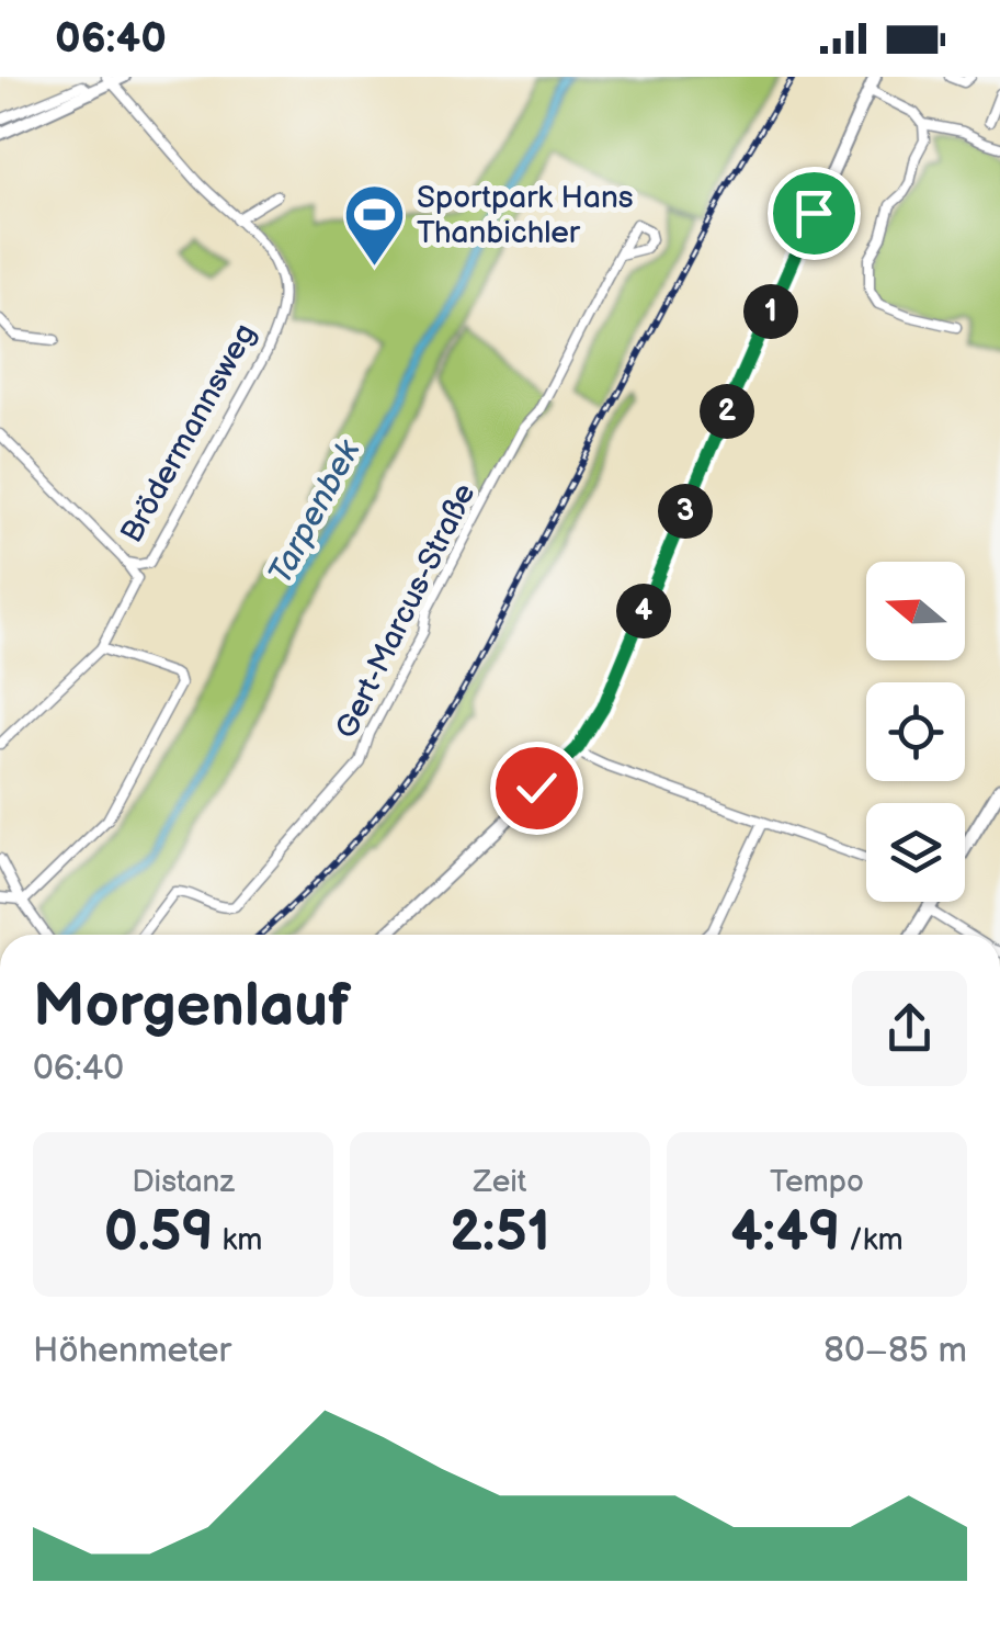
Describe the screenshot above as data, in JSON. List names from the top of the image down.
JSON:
{
  "streets": {
    "street": ["Brödermannsweg", "Gert-Marcus-Straße"]
  },
  "water": ["Tarpenbek"],
  "places": {
    "sports": ["Sportpark Hans Thanbichler"]
  },
  "north": "left",
  "page": {
    "status": "06:40",
    "pins": [
      "1",
      "2",
      "3",
      "4"
    ],
    "heading": ["Morgenlauf", "06:40"],
    "stats": [
      ["Distanz", "0.59 km"],
      ["Zeit", "2:51"],
      ["Tempo", "4:49 /km"]
    ],
    "chart": ["Höhenmeter", "80–85 m"]
  }
}
